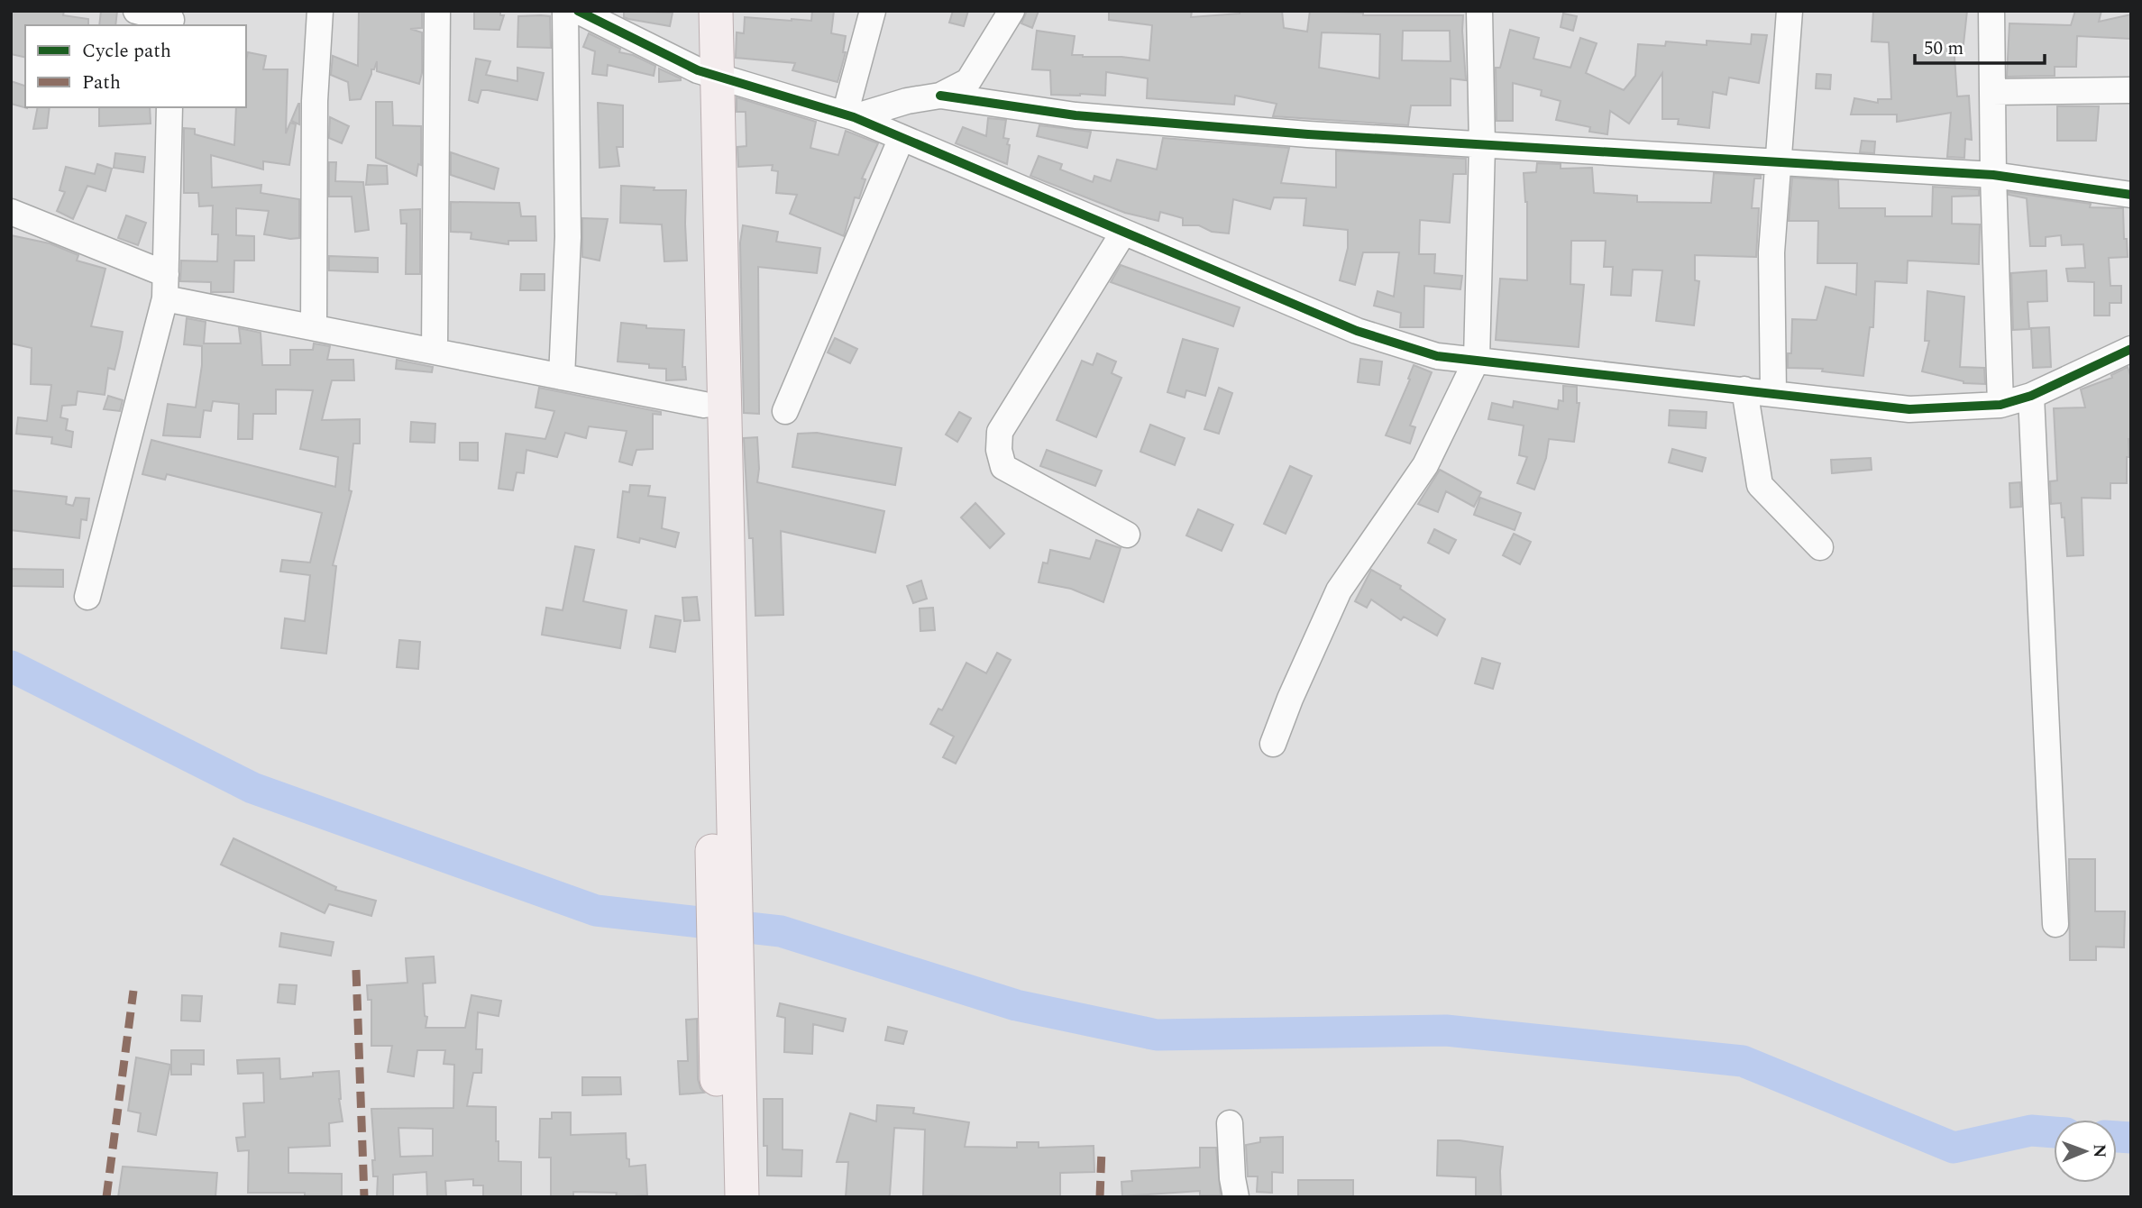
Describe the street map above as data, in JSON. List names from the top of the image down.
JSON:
{
  "legend": ["Cycle path", "Path"],
  "scale_bar": "50 m",
  "north": "right"
}
